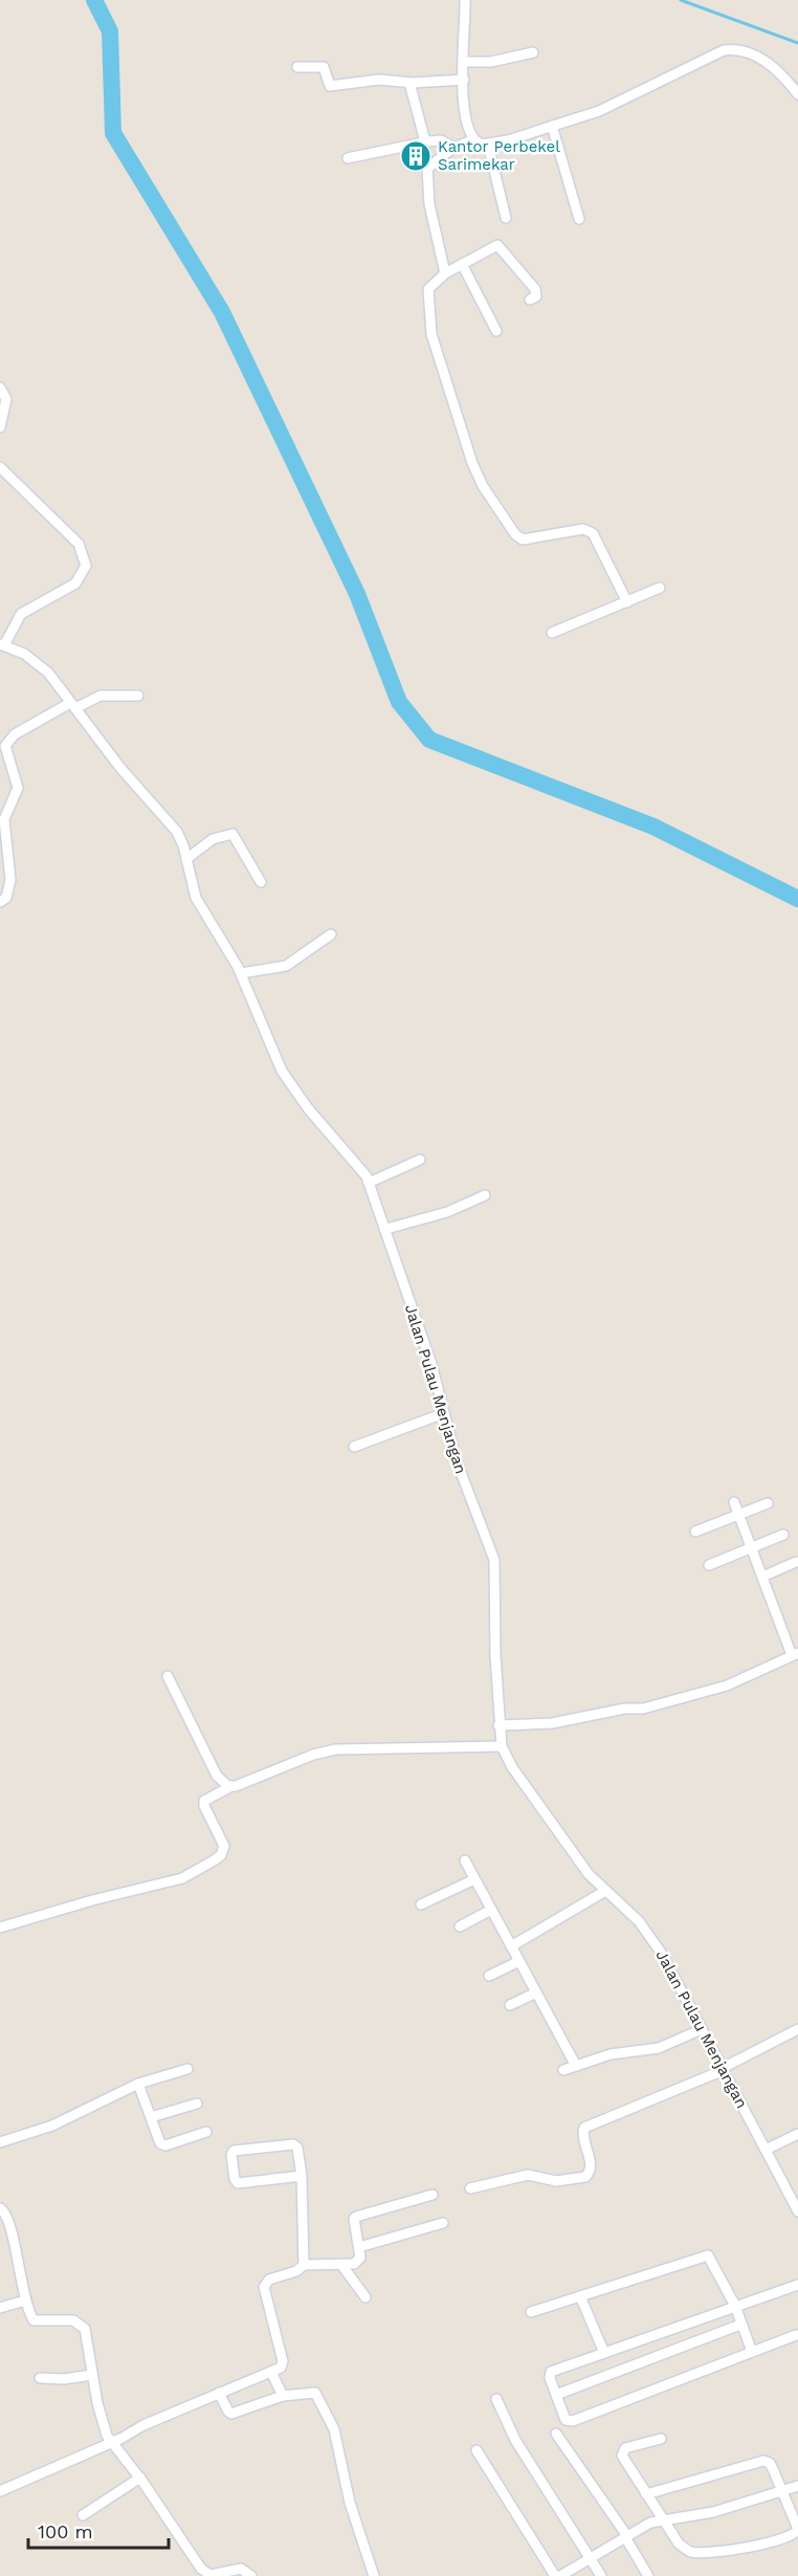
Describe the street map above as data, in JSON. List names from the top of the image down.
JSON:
{
  "streets": {
    "street": ["Jalan Pulau Menjangan"]
  },
  "places": {
    "building": ["Kantor Perbekel Sarimekar"]
  },
  "scale_bar": "100 m"
}
